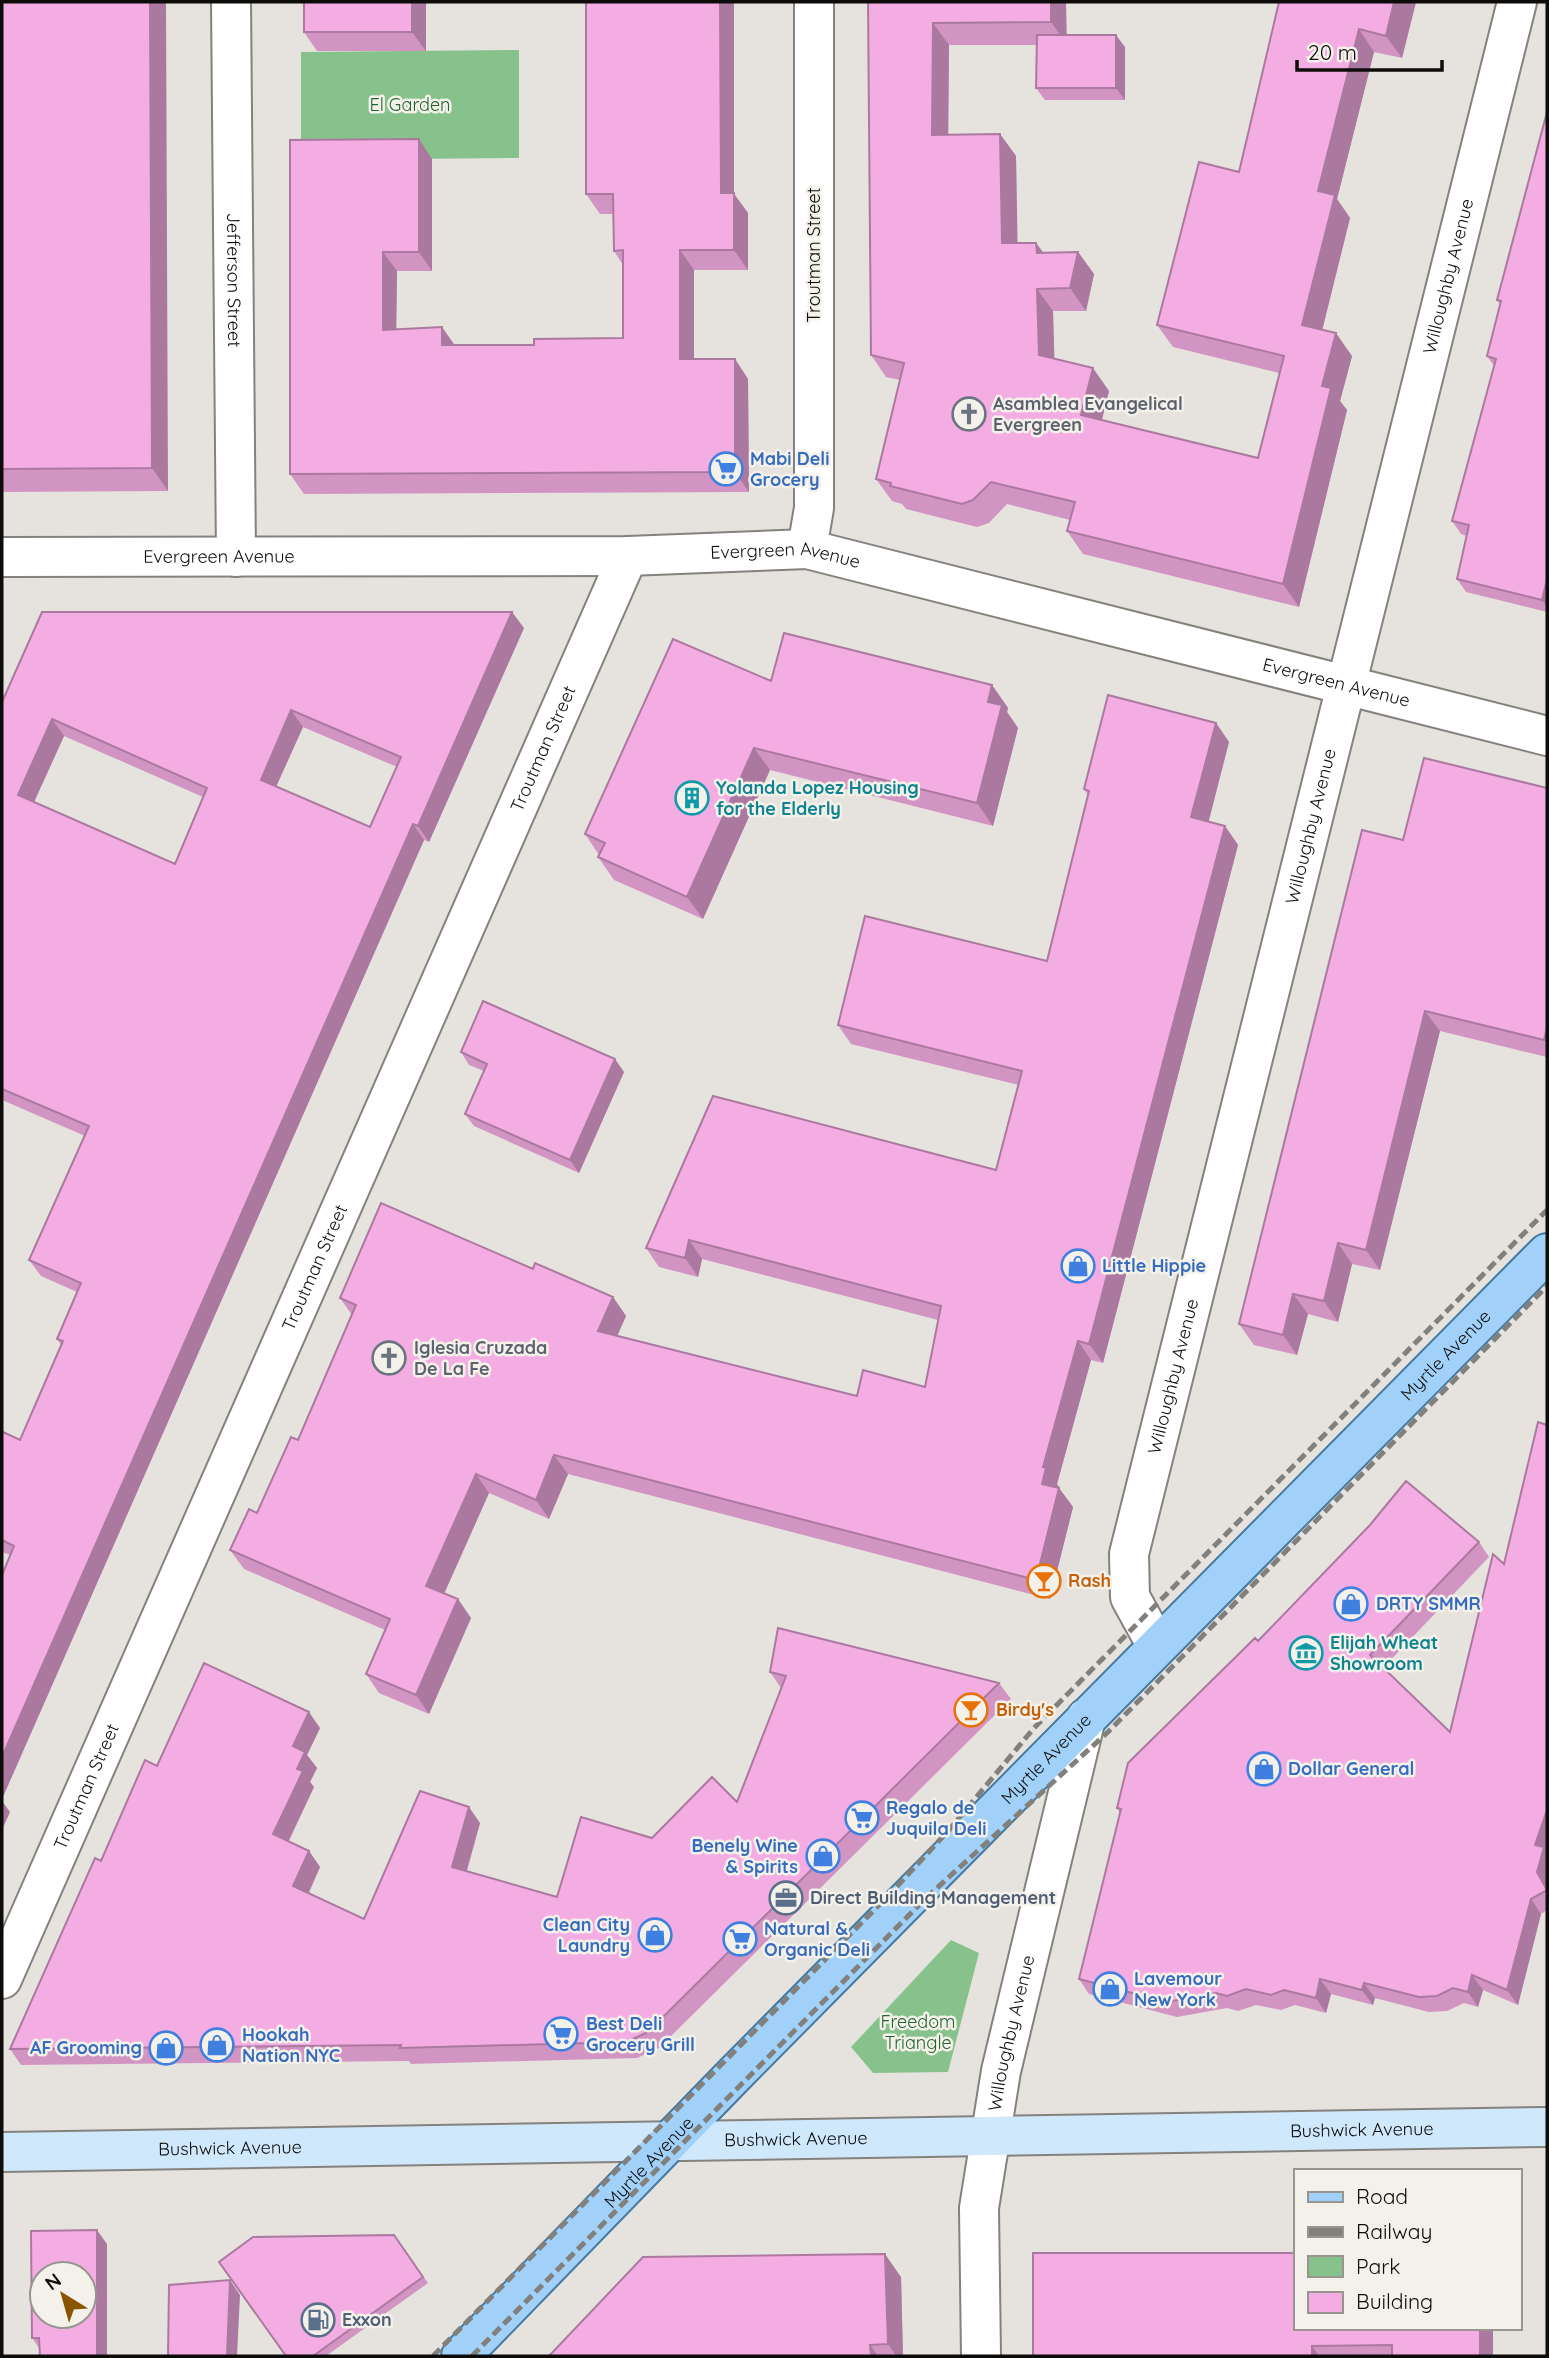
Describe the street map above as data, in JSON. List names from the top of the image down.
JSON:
{
  "streets": {
    "main road": ["Myrtle Avenue", "Bushwick Avenue"],
    "street": [
      "Troutman Street",
      "Willoughby Avenue",
      "Jefferson Street",
      "Evergreen Avenue"
    ]
  },
  "crossings": [
    ["Troutman Street", "Evergreen Avenue"],
    ["Willoughby Avenue", "Evergreen Avenue"],
    ["Willoughby Avenue", "Myrtle Avenue"],
    ["Willoughby Avenue", "Bushwick Avenue"],
    ["Jefferson Street", "Evergreen Avenue"],
    ["Myrtle Avenue", "Bushwick Avenue"]
  ],
  "parks": ["El Garden", "Freedom Triangle"],
  "places": {
    "church": ["Asamblea Evangelical Evergreen", "Iglesia Cruzada De La Fe"],
    "supermarket": [
      "Mabi Deli Grocery",
      "Regalo de Juquila Deli",
      "Natural & Organic Deli",
      "Best Deli Grocery Grill"
    ],
    "building": ["Yolanda Lopez Housing for the Elderly"],
    "shop": [
      "Little Hippie",
      "DRTY SMMR",
      "Dollar General",
      "Benely Wine & Spirits",
      "Clean City Laundry",
      "Lavemour New York",
      "Hookah Nation NYC",
      "AF Grooming"
    ],
    "bar": ["Rash", "Birdy's"],
    "museum": ["Elijah Wheat Showroom"],
    "office": ["Direct Building Management"],
    "fuel station": ["Exxon"]
  },
  "legend": [
    "Road",
    "Railway",
    "Park",
    "Building"
  ],
  "scale_bar": "20 m",
  "north": "top left"
}
